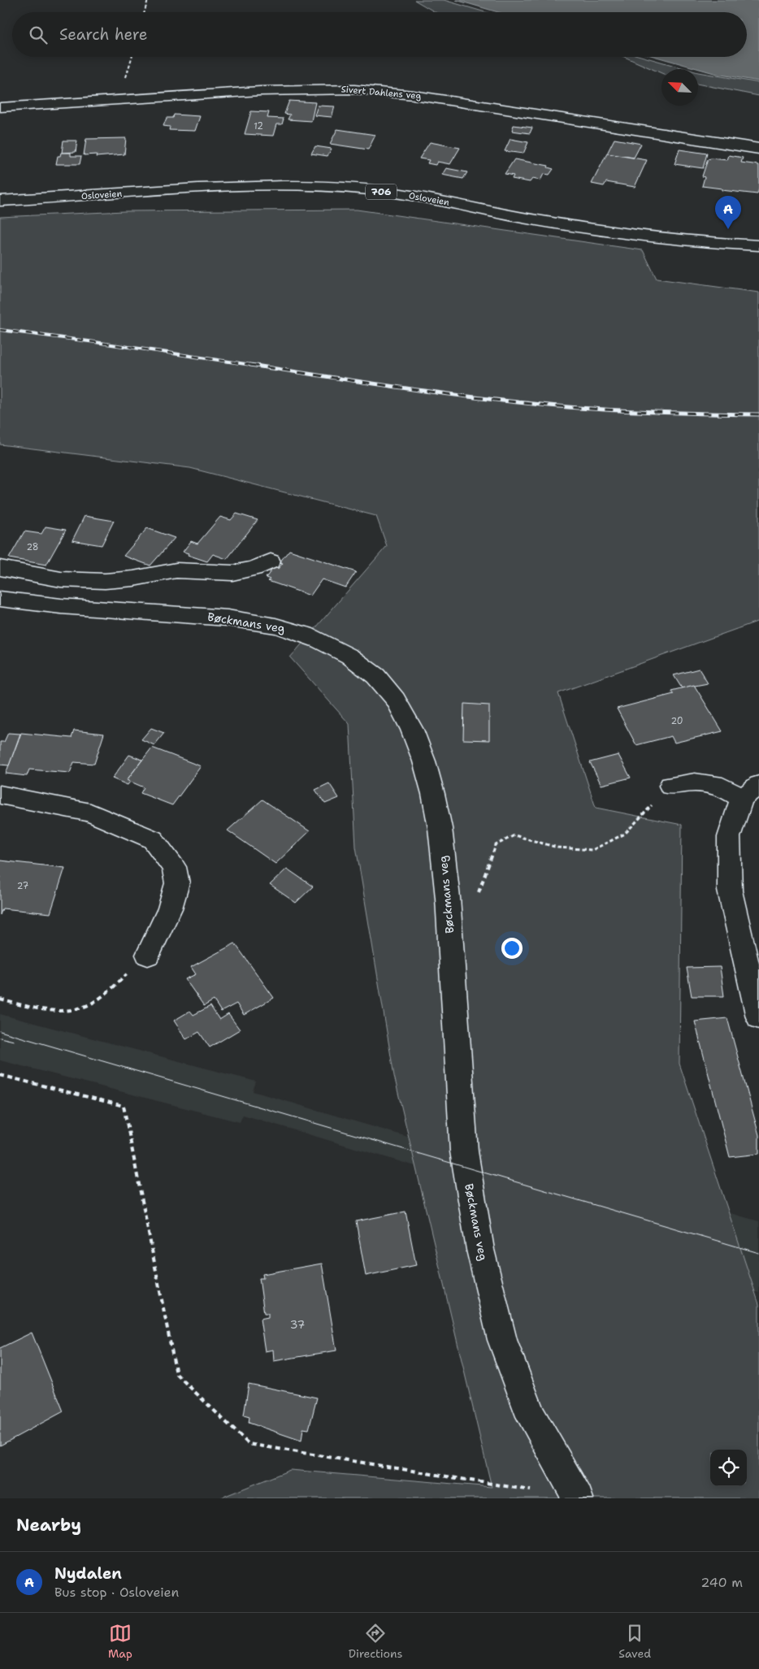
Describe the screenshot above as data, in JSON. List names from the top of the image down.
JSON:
{
  "streets": {
    "main road": [
      "Sivert Dahlens veg",
      "706",
      "Osloveien",
      "Bøckmans veg"
    ]
  },
  "house_numbers": [
    "12",
    "28",
    "20",
    "27",
    "37"
  ],
  "north": "top left",
  "page": {
    "search": "Search here",
    "pins": "A",
    "heading": "Nearby",
    "list": [
      {
        "mark": "A",
        "name": "Nydalen",
        "note": "Bus stop · Osloveien",
        "value": "240 m"
      }
    ],
    "nav": ["Map", "Directions", "Saved"]
  }
}
